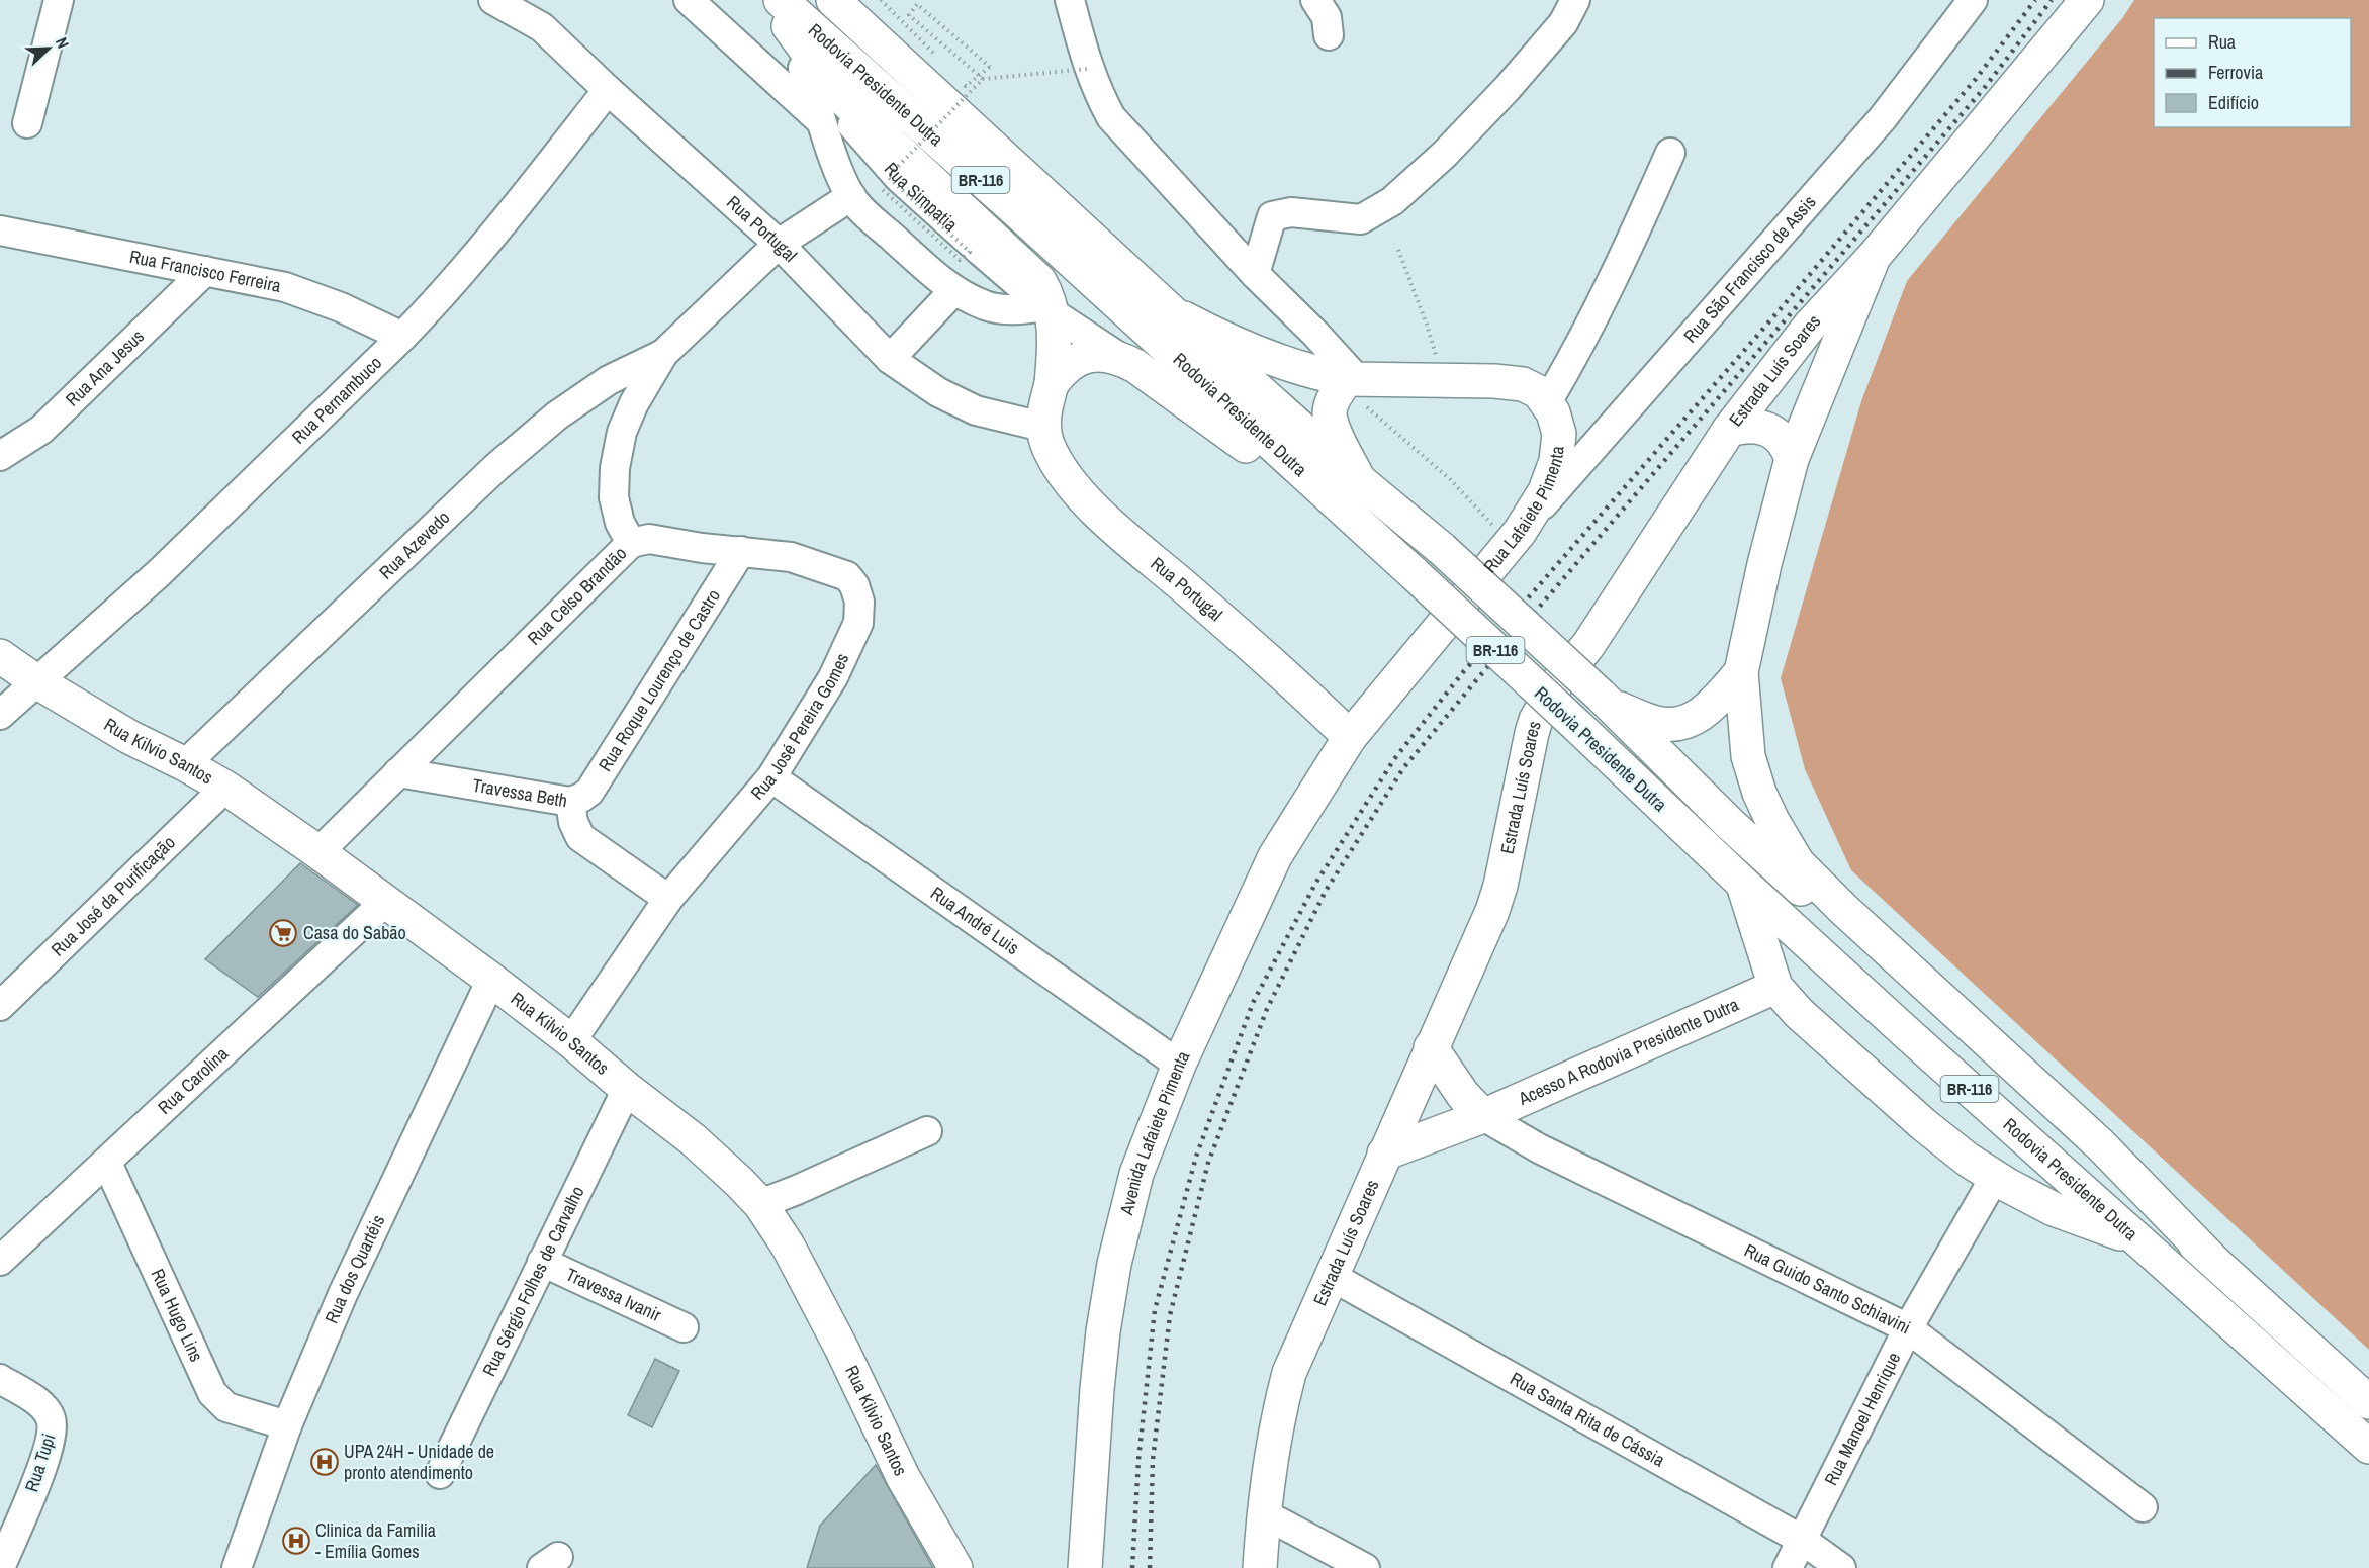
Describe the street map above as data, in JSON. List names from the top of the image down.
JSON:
{
  "streets": {
    "main road": [
      "Rodovia Presidente Dutra",
      "BR-116",
      "Rua Portugal",
      "Estrada Luís Soares",
      "Rua Lafaiete Pimenta",
      "Rua Kilvio Santos",
      "Acesso A Rodovia Presidente Dutra",
      "Avenida Lafaiete Pimenta"
    ],
    "street": [
      "Rua Simpatia",
      "Rua São Francisco de Assis",
      "Rua Francisco Ferreira",
      "Rua Ana Jesus",
      "Rua Pernambuco",
      "Rua Azevedo",
      "Rua Celso Brandão",
      "Rua Roque Lourenço de Castro",
      "Rua José Pereira Gomes",
      "Travessa Beth",
      "Rua José da Purificação",
      "Rua André Luis",
      "Rua Carolina",
      "Rua dos Quartéis",
      "Rua Sérgio Folhes de Carvalho",
      "Rua Guido Santo Schiavini",
      "Travessa Ivanir",
      "Rua Hugo Lins",
      "Rua Manoel Henrique",
      "Rua Santa Rita de Cássia",
      "Rua Tupi"
    ]
  },
  "crossings": [
    ["Rua Simpatia", "Rua Portugal"],
    ["Rua Portugal", "Rua Pernambuco"],
    ["Rua Portugal", "Rua Lafaiete Pimenta"],
    ["Rua Portugal", "Rua Celso Brandão"],
    ["Rua Portugal", "Avenida Lafaiete Pimenta"],
    ["Rua São Francisco de Assis", "Rua Lafaiete Pimenta"],
    ["Rua Francisco Ferreira", "Rua Ana Jesus"],
    ["Rua Francisco Ferreira", "Rua Pernambuco"],
    ["Estrada Luís Soares", "Acesso A Rodovia Presidente Dutra"],
    ["Estrada Luís Soares", "Rua Santa Rita de Cássia"],
    ["Rua Pernambuco", "Rua Kilvio Santos"],
    ["Rua Lafaiete Pimenta", "Avenida Lafaiete Pimenta"],
    ["Rua Azevedo", "Rua Celso Brandão"],
    ["Rua Azevedo", "Rua Kilvio Santos"],
    ["Rua Celso Brandão", "Rua José Pereira Gomes"],
    ["Rua Celso Brandão", "Rua Kilvio Santos"],
    ["Rua Celso Brandão", "Travessa Beth"],
    ["Rua Roque Lourenço de Castro", "Rua José Pereira Gomes"],
    ["Rua Roque Lourenço de Castro", "Travessa Beth"],
    ["Rua José Pereira Gomes", "Rua Kilvio Santos"],
    ["Rua José Pereira Gomes", "Travessa Beth"],
    ["Rua José Pereira Gomes", "Rua André Luis"],
    ["Rua Kilvio Santos", "Rua José da Purificação"],
    ["Rua Kilvio Santos", "Rua Carolina"],
    ["Rua Kilvio Santos", "Rua dos Quartéis"],
    ["Rua Kilvio Santos", "Rua Sérgio Folhes de Carvalho"],
    ["Rua André Luis", "Avenida Lafaiete Pimenta"],
    ["Acesso A Rodovia Presidente Dutra", "Rua Guido Santo Schiavini"],
    ["Rua Carolina", "Rua Hugo Lins"],
    ["Rua dos Quartéis", "Rua Hugo Lins"],
    ["Rua Sérgio Folhes de Carvalho", "Travessa Ivanir"],
    ["Rua Guido Santo Schiavini", "Rua Manoel Henrique"],
    ["Rua Manoel Henrique", "Rua Santa Rita de Cássia"]
  ],
  "places": {
    "supermarket": ["Casa do Sabão"],
    "hospital": ["UPA 24H - Unidade de pronto atendimento", "Clinica da Familia - Emília Gomes"]
  },
  "legend": ["Rua", "Ferrovia", "Edifício"],
  "north": "top right"
}
